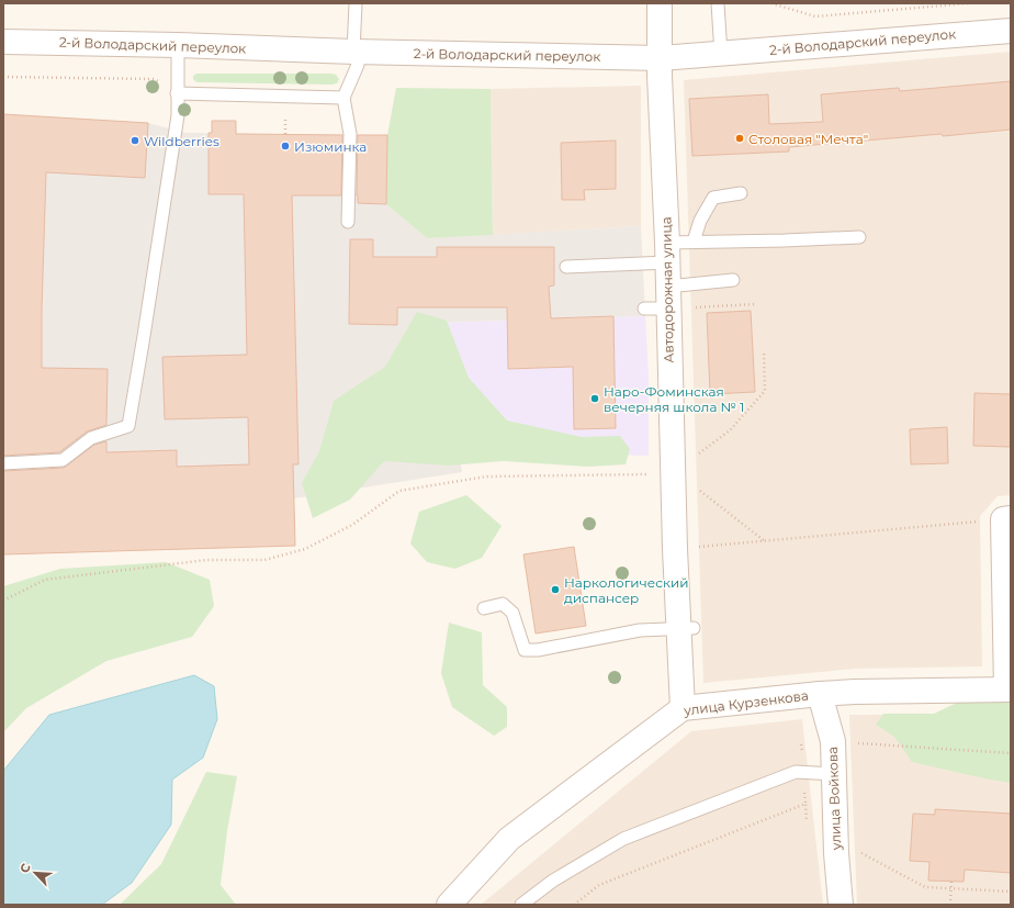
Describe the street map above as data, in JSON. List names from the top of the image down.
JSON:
{
  "streets": {
    "street": [
      "2-й Володарский переулок",
      "Автодорожная улица",
      "улица Курзенкова",
      "улица Войкова"
    ]
  },
  "crossings": [
    ["2-й Володарский переулок", "Автодорожная улица"],
    ["Автодорожная улица", "улица Курзенкова"],
    ["улица Курзенкова", "улица Войкова"]
  ],
  "places": [
    "Столовая \"Мечта\"",
    "Wildberries",
    "Изюминка",
    "Наро-Фоминская вечерняя школа № 1",
    "Наркологический диспансер"
  ],
  "north": "top left"
}
